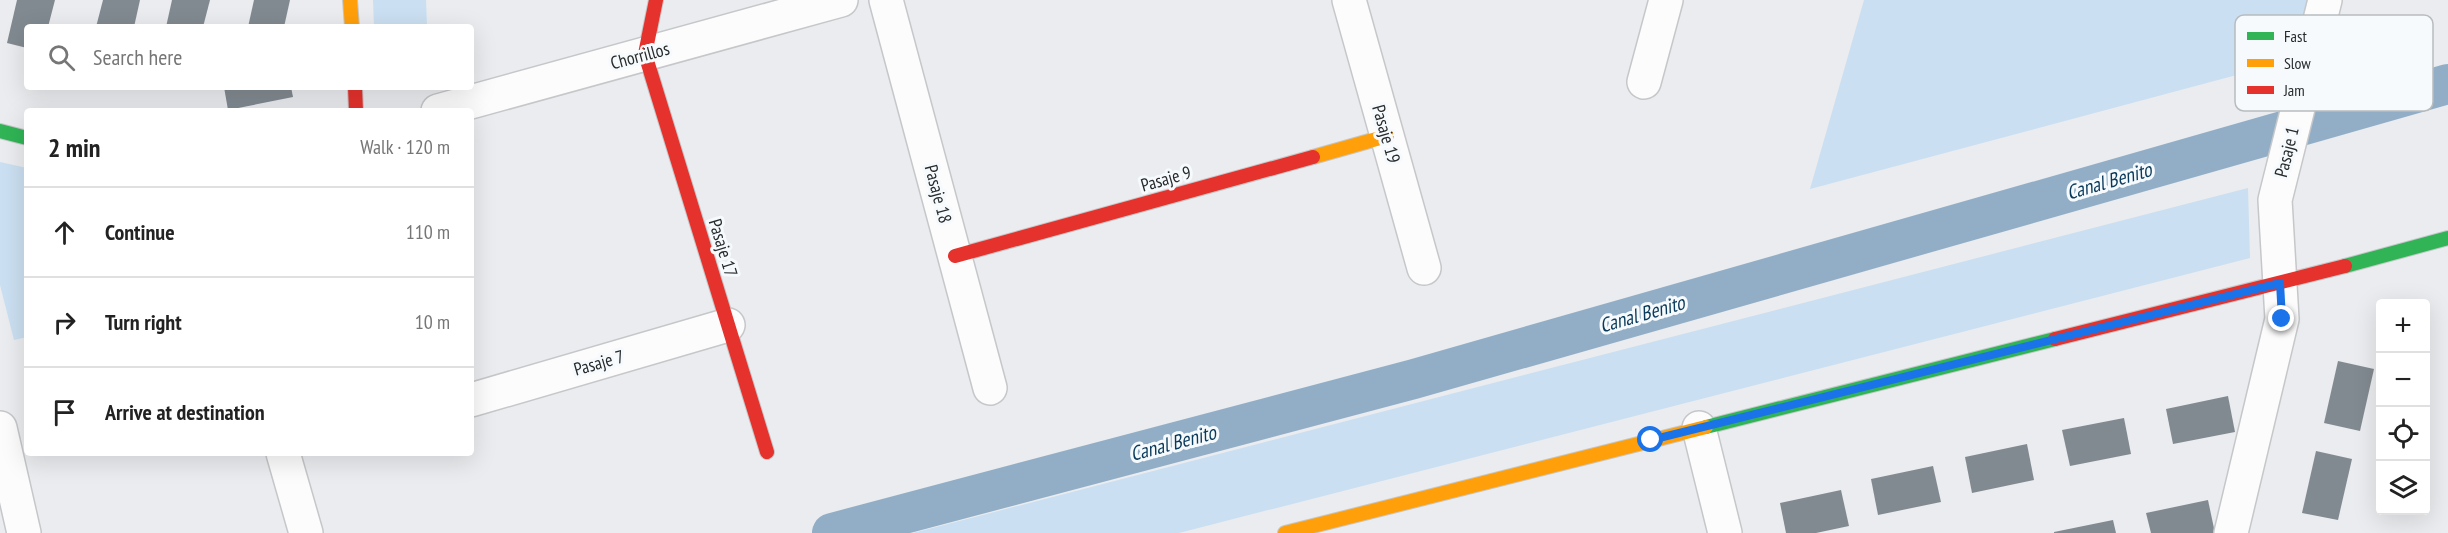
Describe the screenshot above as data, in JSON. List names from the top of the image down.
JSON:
{
  "streets": {
    "street": [
      "Chorrillos",
      "Pasaje 19",
      "Pasaje 1",
      "Pasaje 9",
      "Pasaje 18",
      "Pasaje 17",
      "Pasaje 7"
    ]
  },
  "crossings": [
    ["Chorrillos", "Pasaje 17"],
    ["Pasaje 19", "Pasaje 9"],
    ["Pasaje 9", "Pasaje 18"],
    ["Pasaje 17", "Pasaje 7"]
  ],
  "water": ["Canal Benito"],
  "legend": ["Fast", "Slow", "Jam"],
  "page": {
    "search": "Search here",
    "heading": ["2 min", "Walk · 120 m"],
    "list": [
      ["Continue", "110 m"],
      ["Turn right", "10 m"],
      "Arrive at destination"
    ],
    "map_buttons": ["+", "−"]
  }
}
